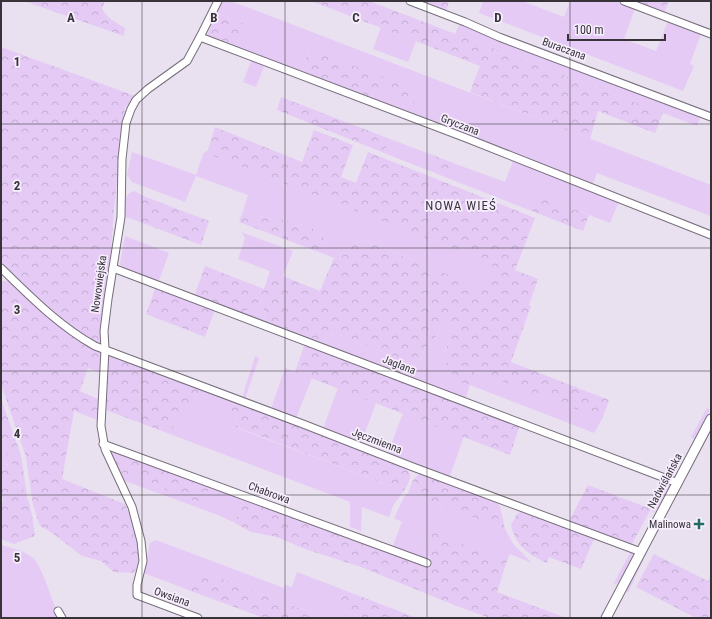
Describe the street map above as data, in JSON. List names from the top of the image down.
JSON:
{
  "streets": {
    "main road": ["Nadwiślańska"],
    "street": [
      "Buraczana",
      "Gryczana",
      "Nowowiejska",
      "Jaglana",
      "Jęczmienna",
      "Chabrowa",
      "Owsiana"
    ]
  },
  "crossings": [
    ["Gryczana", "Nowowiejska"],
    ["Nowowiejska", "Jaglana"],
    ["Nowowiejska", "Jęczmienna"],
    ["Nowowiejska", "Chabrowa"],
    ["Nowowiejska", "Owsiana"],
    ["Jaglana", "Nadwiślańska"],
    ["Jęczmienna", "Nadwiślańska"]
  ],
  "districts": ["NOWA WIEŚ"],
  "places": {
    "health": ["Malinowa"]
  },
  "scale_bar": "100 m",
  "grid": {
    "columns": [
      "A",
      "B",
      "C",
      "D"
    ],
    "rows": [
      "1",
      "2",
      "3",
      "4",
      "5"
    ]
  }
}
